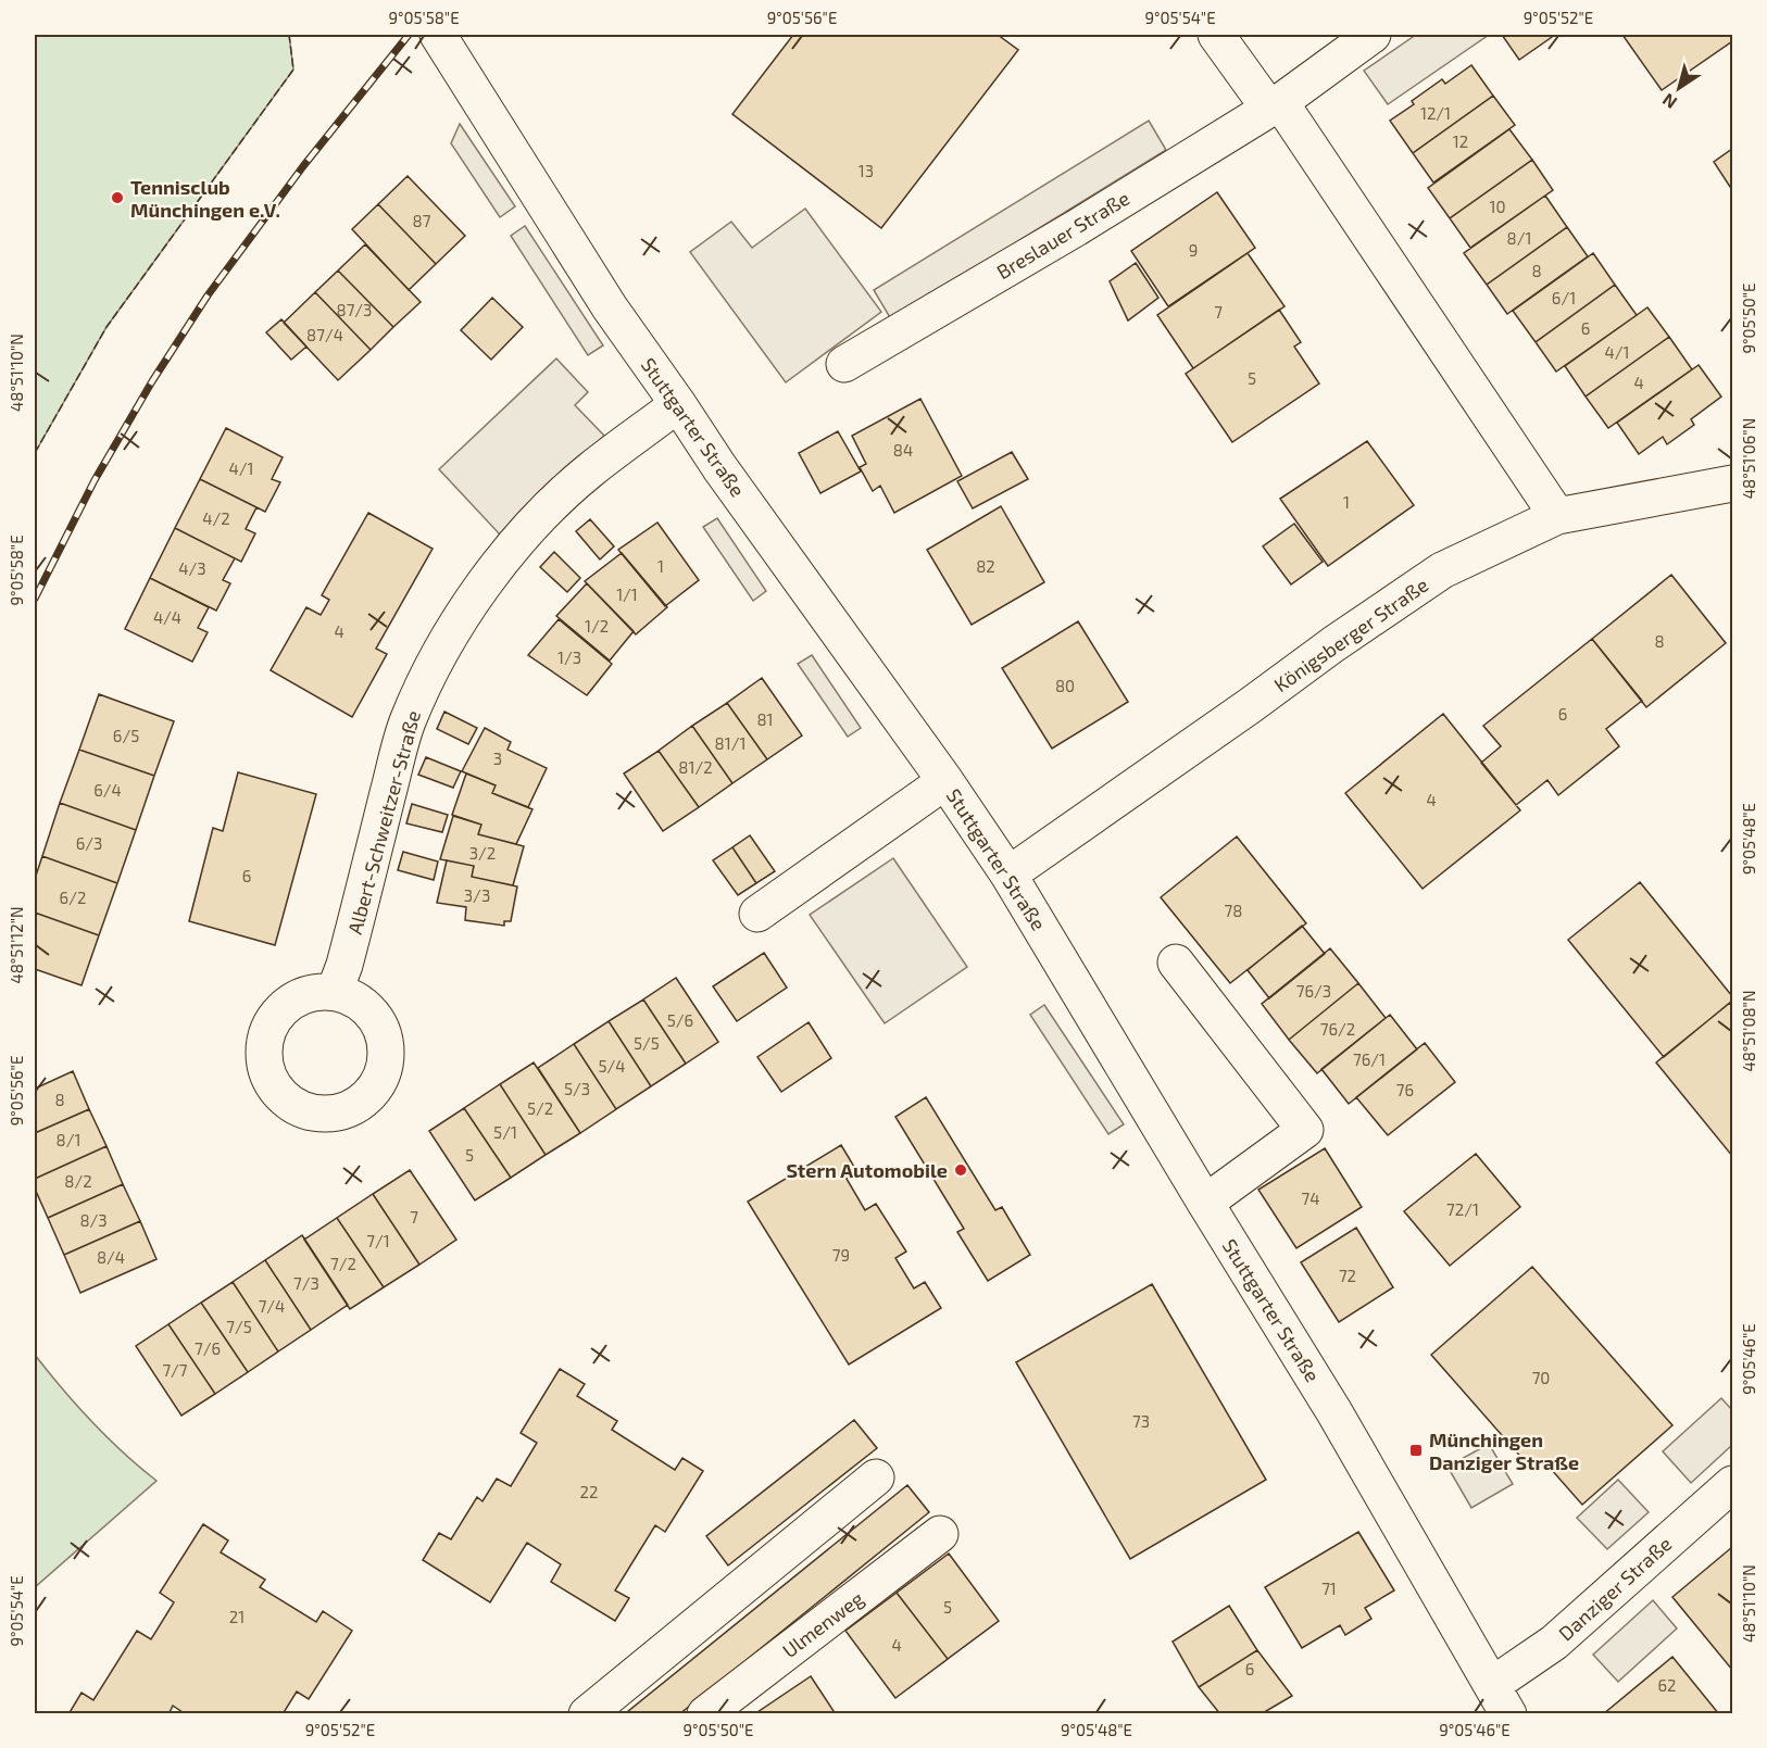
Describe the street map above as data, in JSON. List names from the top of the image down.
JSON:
{
  "streets": {
    "street": [
      "Breslauer Straße",
      "Stuttgarter Straße",
      "Königsberger Straße",
      "Albert-Schweitzer-Straße",
      "Danziger Straße",
      "Ulmenweg"
    ]
  },
  "crossings": [
    ["Stuttgarter Straße", "Königsberger Straße"],
    ["Stuttgarter Straße", "Albert-Schweitzer-Straße"],
    ["Stuttgarter Straße", "Danziger Straße"]
  ],
  "places": {
    "other": ["Tennisclub Münchingen e.V.", "Stern Automobile"],
    "transit": ["Münchingen Danziger Straße"]
  },
  "house_numbers": [
    "12/1",
    "12",
    "13",
    "10",
    "87",
    "8/1",
    "9",
    "8",
    "6/1",
    "87/3",
    "7",
    "6",
    "87/4",
    "4/1",
    "5",
    "4",
    "84",
    "4/1",
    "1",
    "4/2",
    "1",
    "82",
    "4/3",
    "1/1",
    "4/4",
    "1/2",
    "4",
    "8",
    "1/3",
    "80",
    "6",
    "81",
    "6/5",
    "81/1",
    "3",
    "81/2",
    "6/4",
    "4",
    "6/3",
    "3/2",
    "6",
    "3/3",
    "6/2",
    "78",
    "76/3",
    "5/6",
    "76/2",
    "5/5",
    "76/1",
    "5/4",
    "5/3",
    "76",
    "8",
    "5/2",
    "5/1",
    "8/1",
    "5",
    "8/2",
    "74",
    "72/1",
    "7",
    "8/3",
    "7/1",
    "79",
    "8/4",
    "7/2",
    "72",
    "7/3",
    "7/4",
    "7/5",
    "7/6",
    "7/7",
    "70",
    "73",
    "22",
    "71",
    "5",
    "21",
    "4",
    "6",
    "62"
  ],
  "north": "bottom left",
  "coordinates": [
    "9°05'58\"E",
    "9°05'56\"E",
    "9°05'54\"E",
    "9°05'52\"E",
    "9°05'50\"E",
    "48°51'10\"N",
    "48°51'06\"N",
    "9°05'48\"E",
    "48°51'12\"N",
    "48°51'08\"N",
    "9°05'46\"E"
  ]
}
